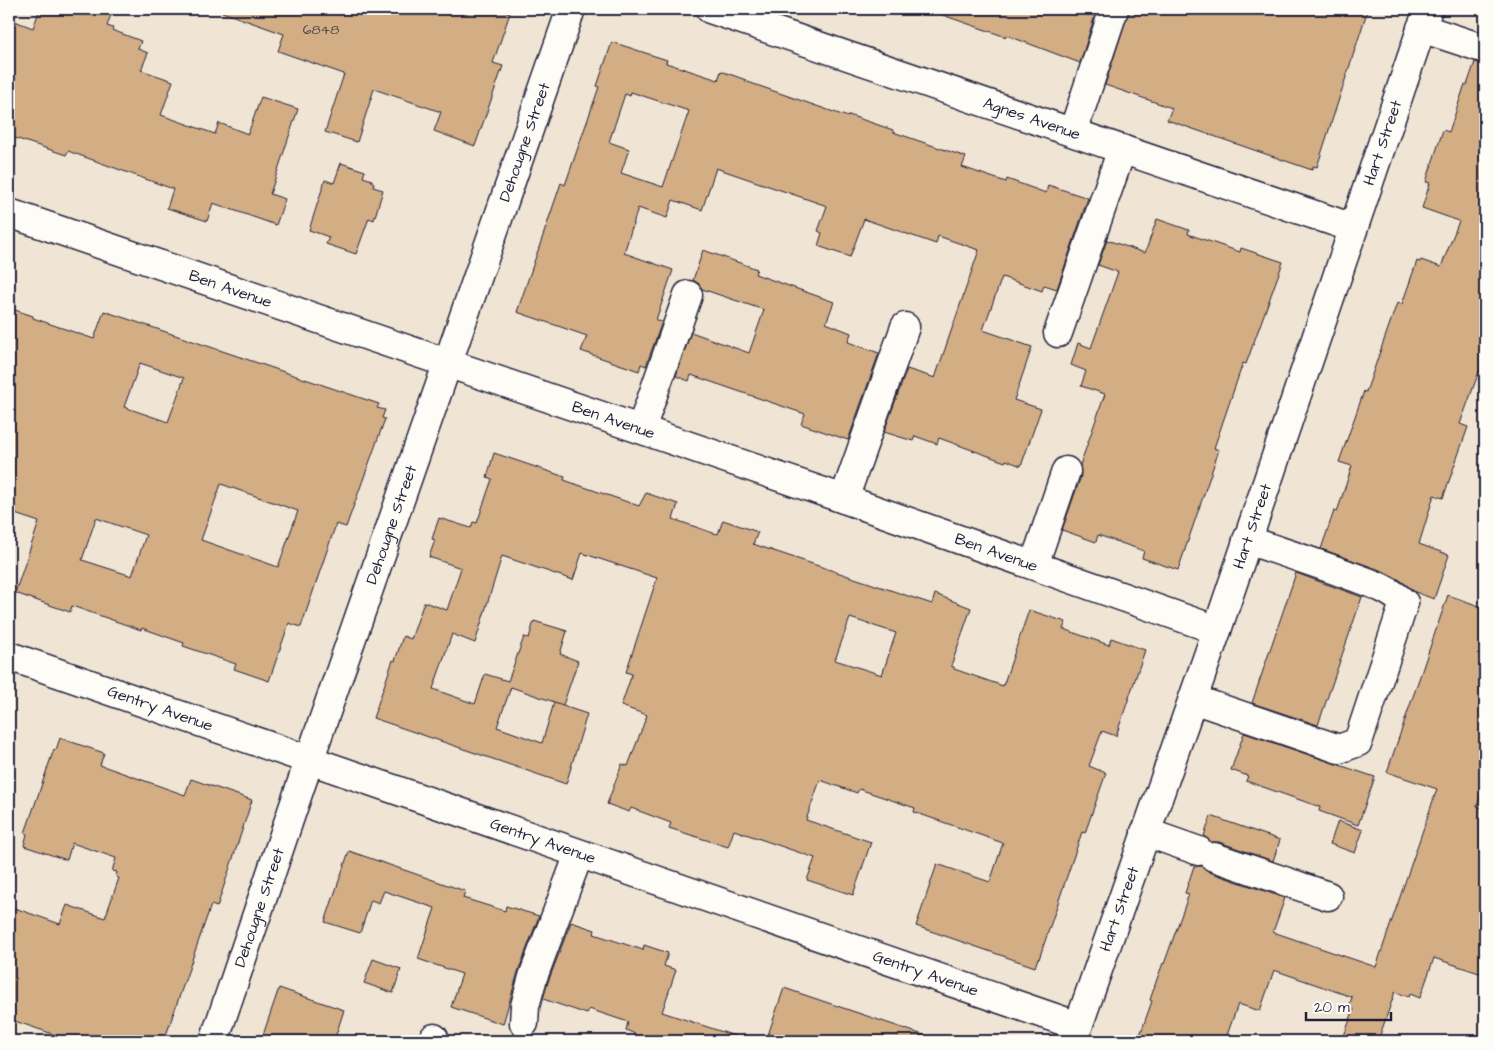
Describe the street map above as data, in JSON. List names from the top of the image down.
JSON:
{
  "streets": {
    "street": [
      "Agnes Avenue",
      "Dehougne Street",
      "Hart Street",
      "Ben Avenue",
      "Gentry Avenue"
    ]
  },
  "crossings": [
    ["Agnes Avenue", "Hart Street"],
    ["Dehougne Street", "Ben Avenue"],
    ["Dehougne Street", "Gentry Avenue"],
    ["Hart Street", "Ben Avenue"],
    ["Hart Street", "Gentry Avenue"]
  ],
  "house_numbers": ["6848"],
  "scale_bar": "20 m"
}
